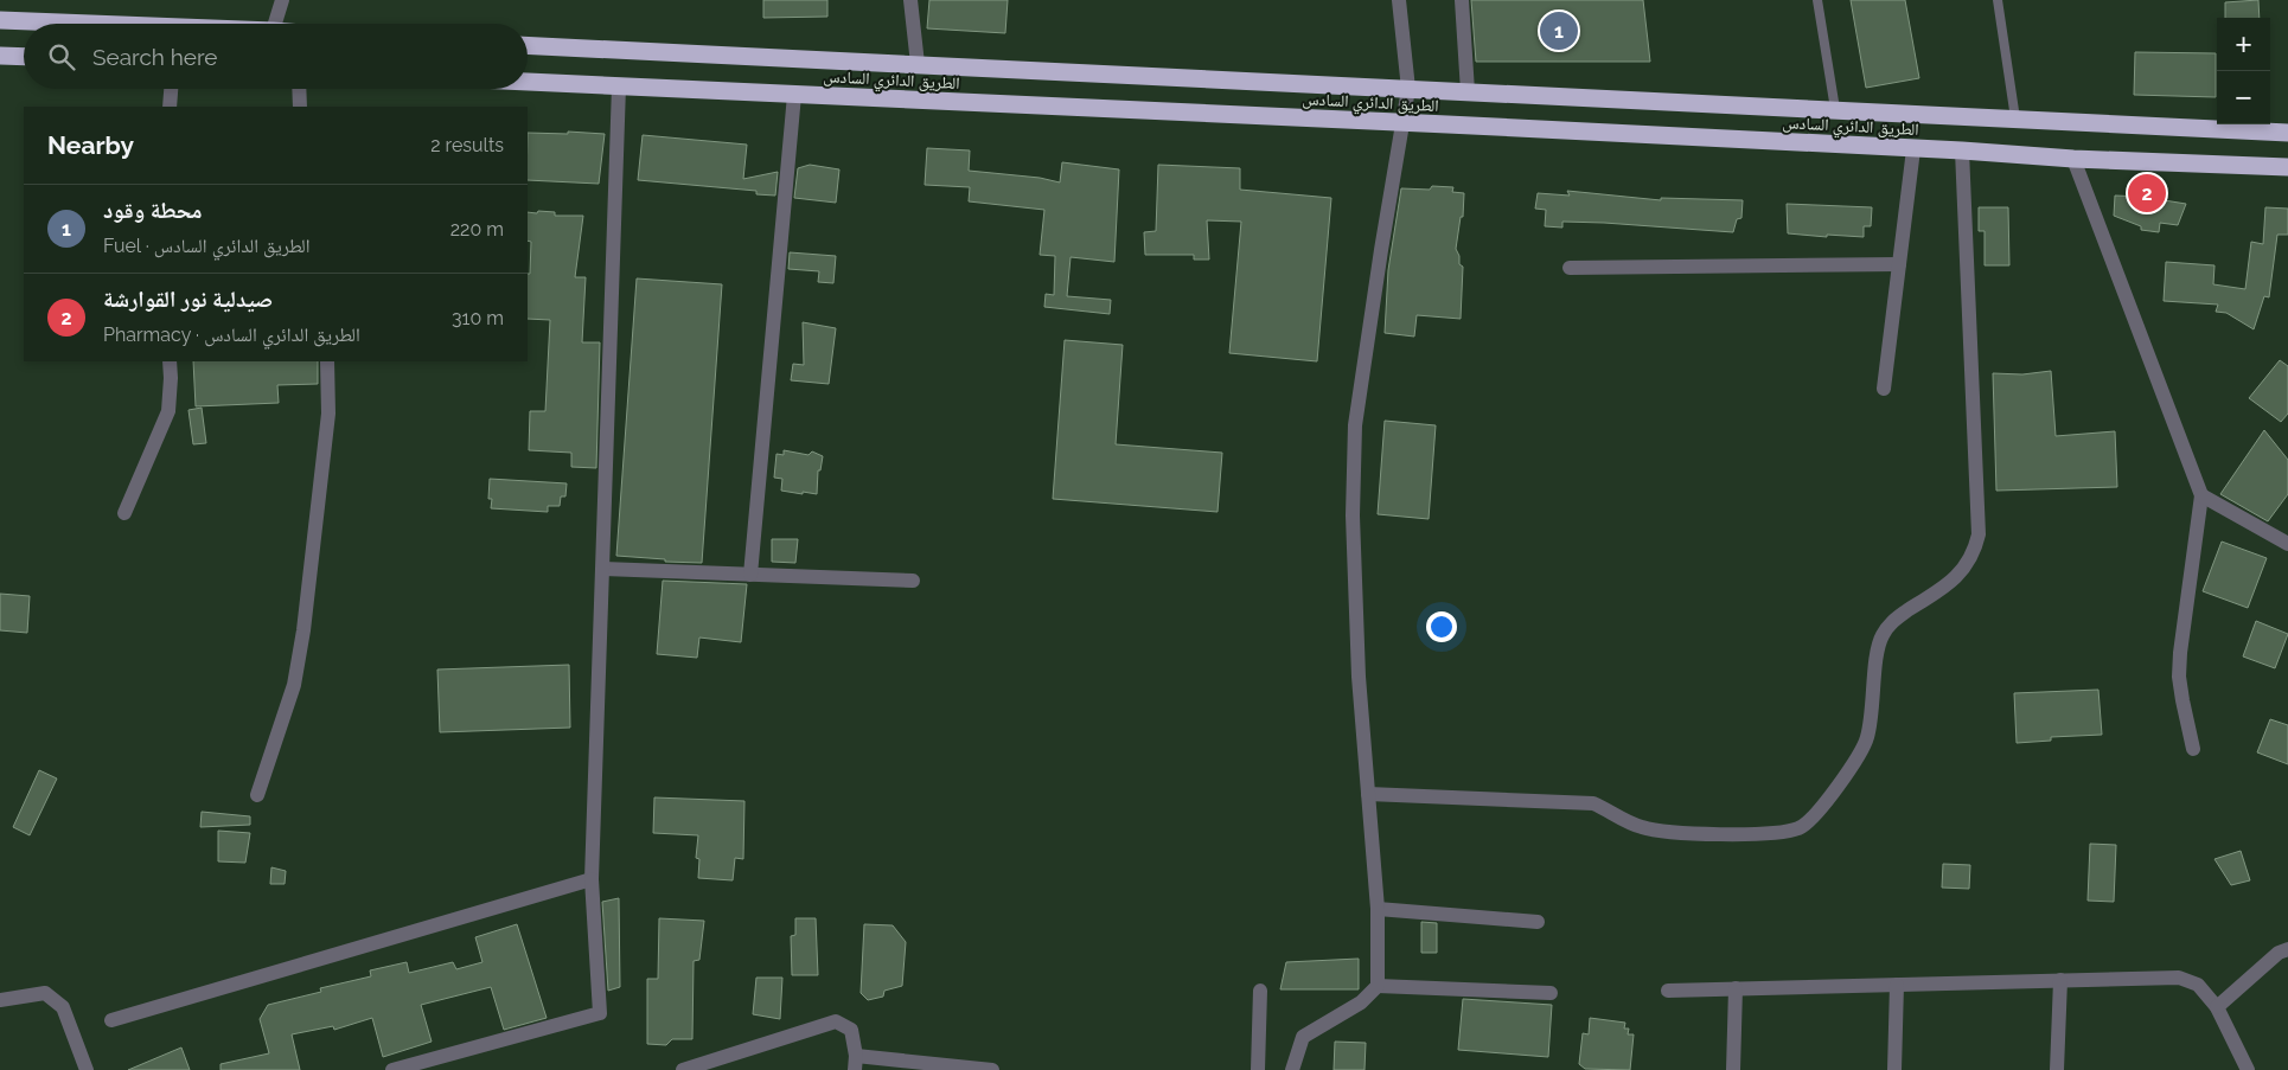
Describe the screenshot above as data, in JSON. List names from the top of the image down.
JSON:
{
  "streets": {
    "highway": ["الطريق الدائري السادس"]
  },
  "page": {
    "pins": ["1", "2"],
    "map_buttons": ["+", "−"],
    "search": "Search here",
    "heading": ["Nearby", "2 results"],
    "list": [
      {
        "mark": "1",
        "name": "محطة وقود",
        "note": "Fuel · الطريق الدائري السادس",
        "value": "220 m"
      },
      {
        "mark": "2",
        "name": "صيدلية نور القوارشة",
        "note": "Pharmacy · الطريق الدائري السادس",
        "value": "310 m"
      }
    ]
  }
}
